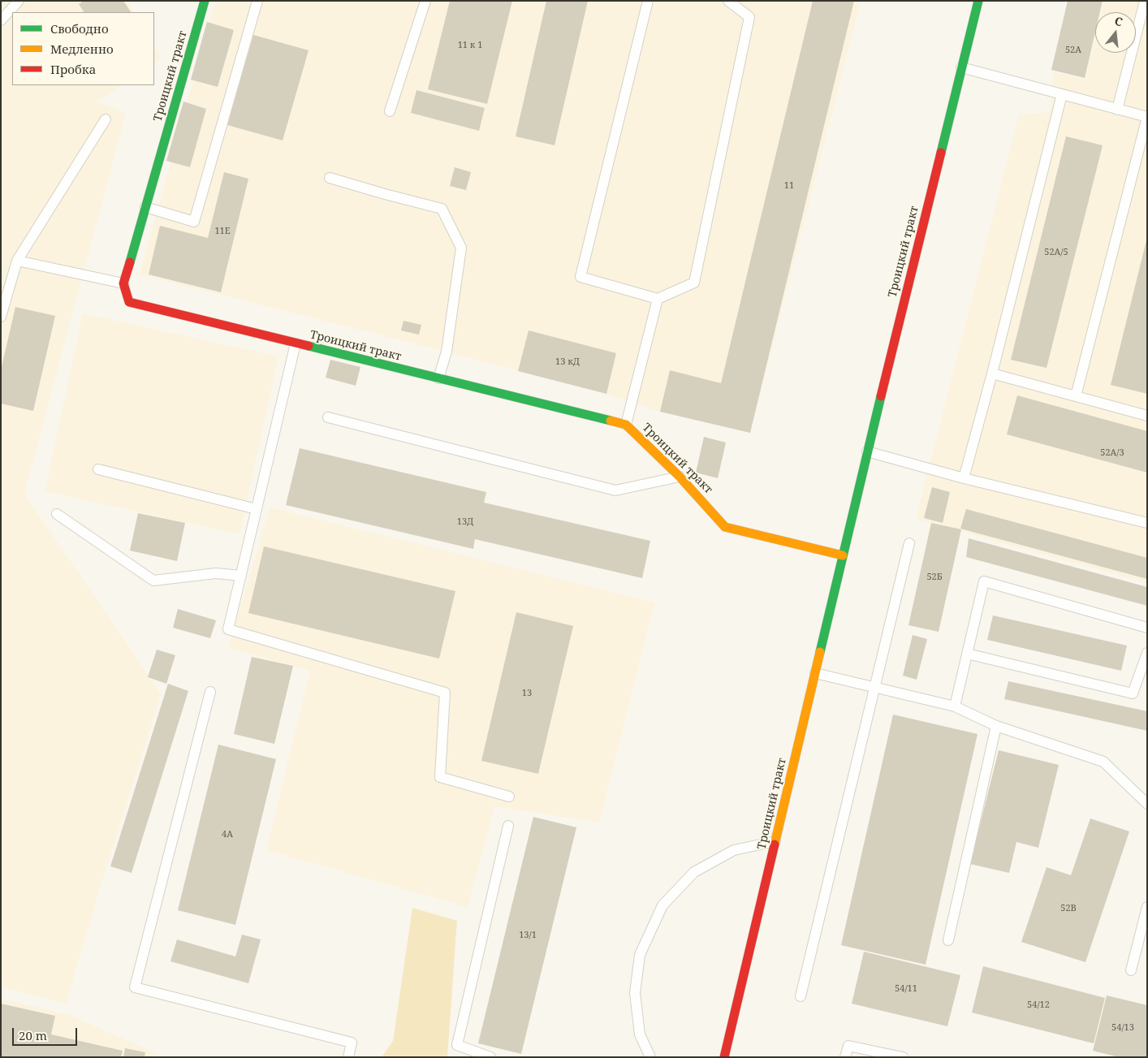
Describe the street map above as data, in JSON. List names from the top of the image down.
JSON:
{
  "streets": {
    "street": ["Троицкий тракт"]
  },
  "house_numbers": [
    "11 к 1",
    "52А",
    "11",
    "11Е",
    "52А/5",
    "13 кД",
    "52А/3",
    "13Д",
    "52Б",
    "13",
    "4А",
    "52В",
    "13/1",
    "54/11",
    "54/12",
    "54/13"
  ],
  "legend": ["Свободно", "Медленно", "Пробка"],
  "scale_bar": "20 m",
  "north": "top"
}
